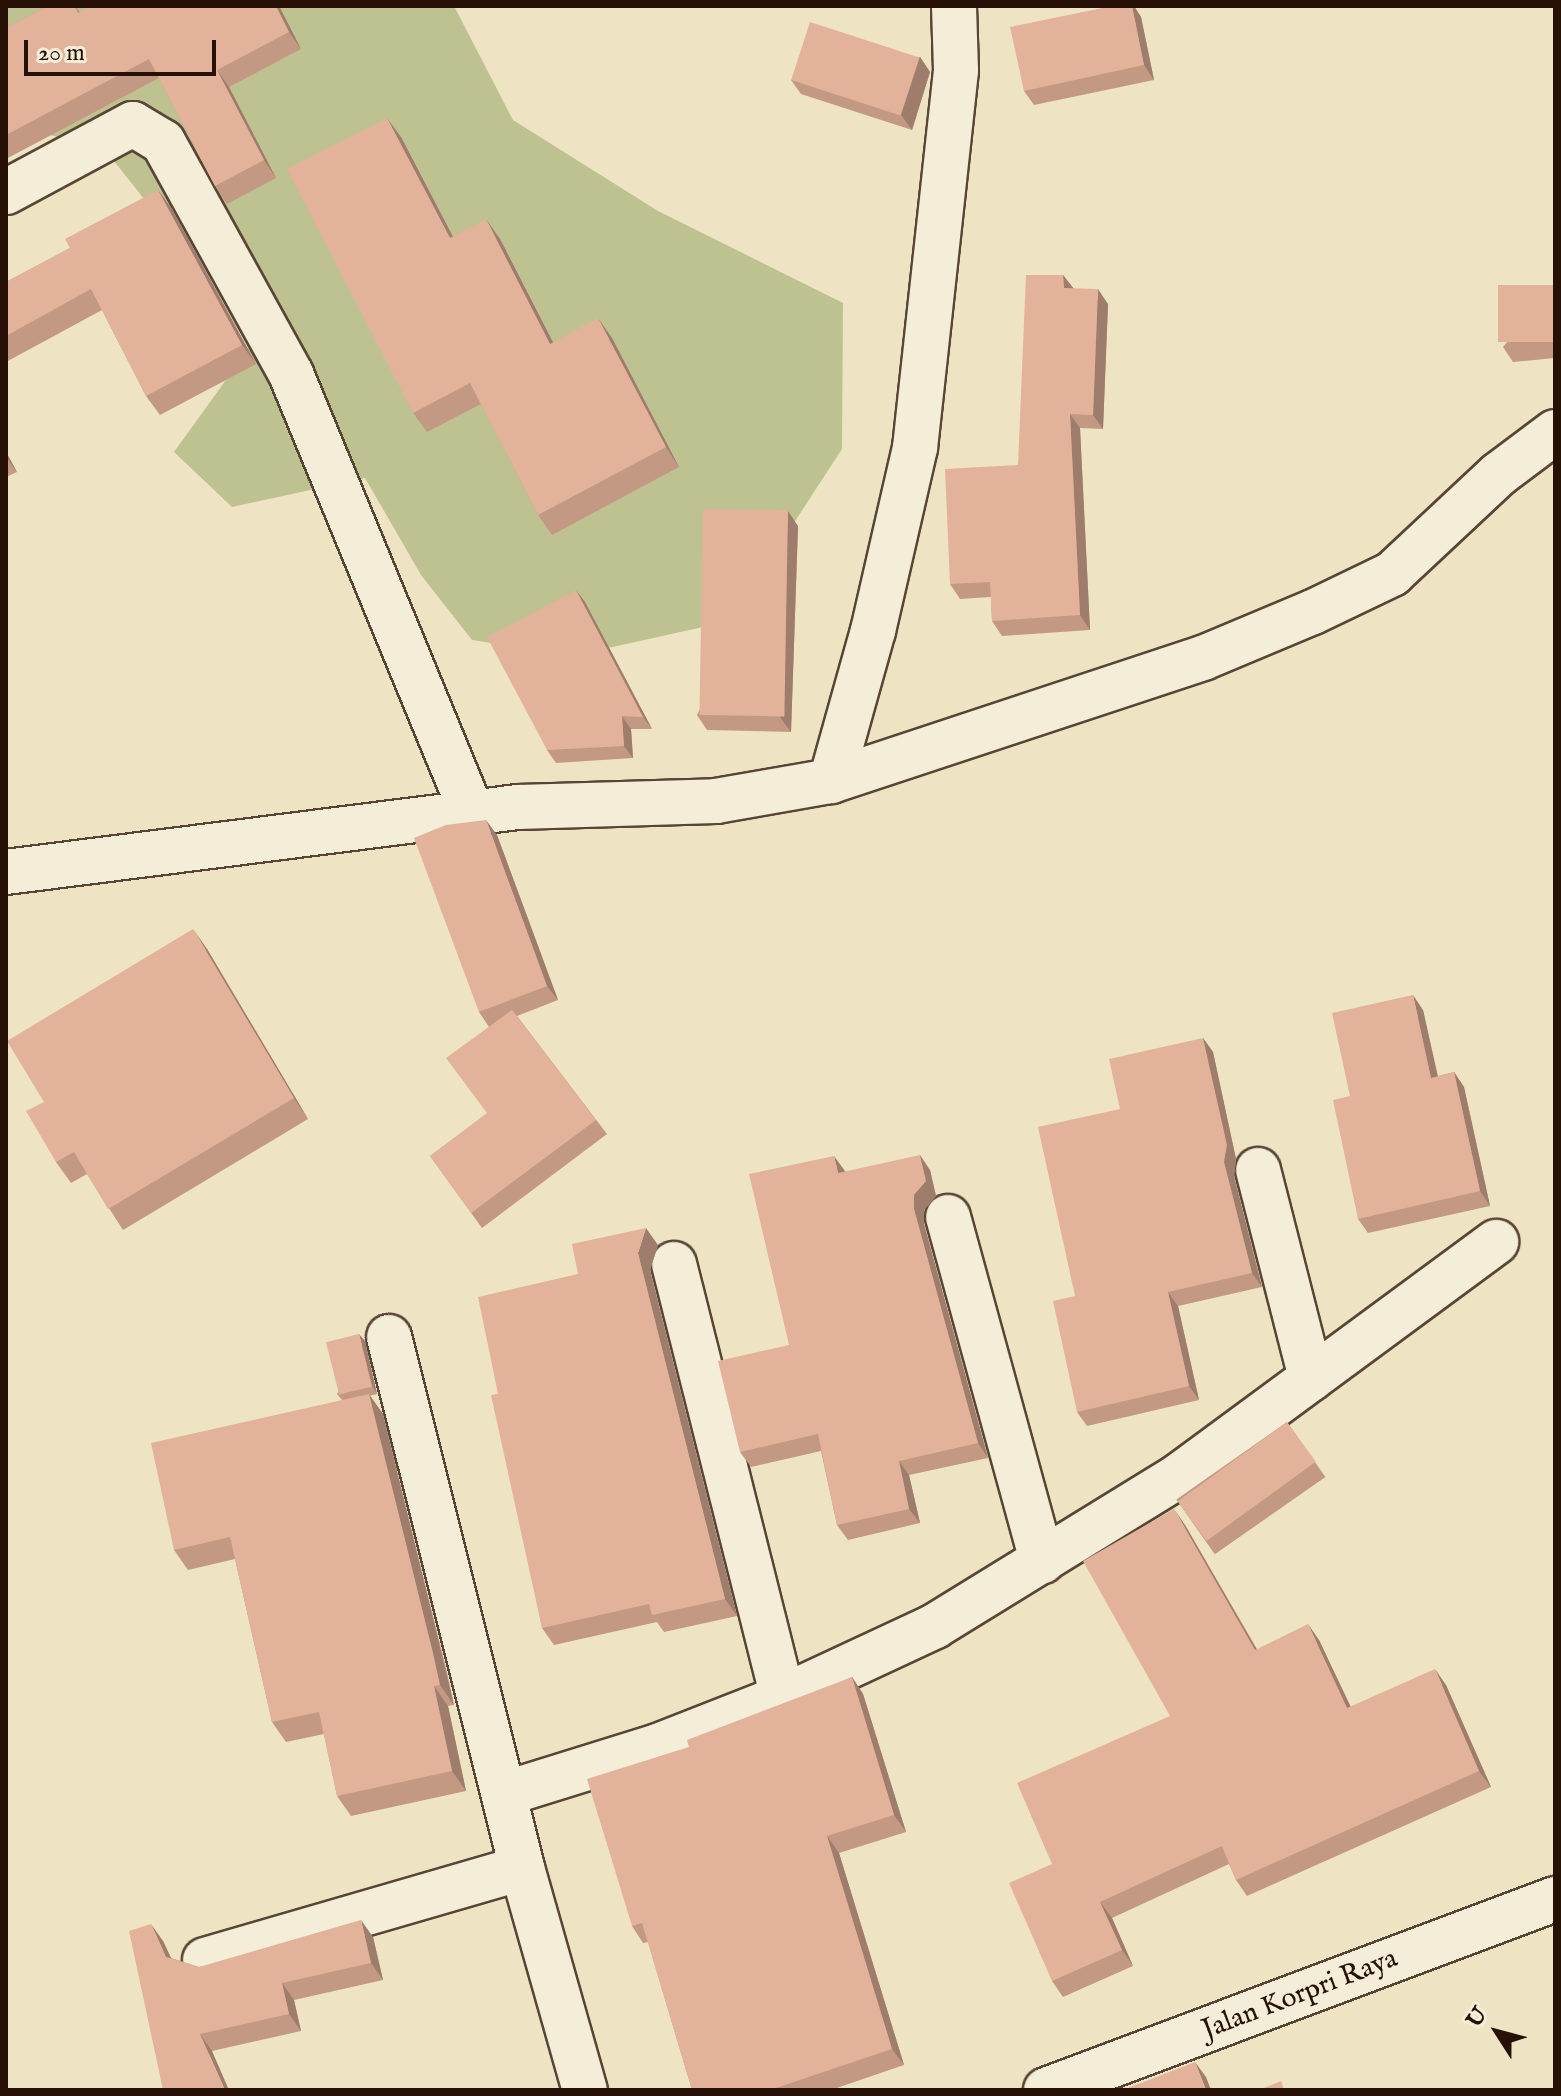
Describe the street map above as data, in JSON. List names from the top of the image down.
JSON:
{
  "streets": {
    "street": ["Jalan Korpri Raya"]
  },
  "scale_bar": "20 m",
  "north": "top left"
}
